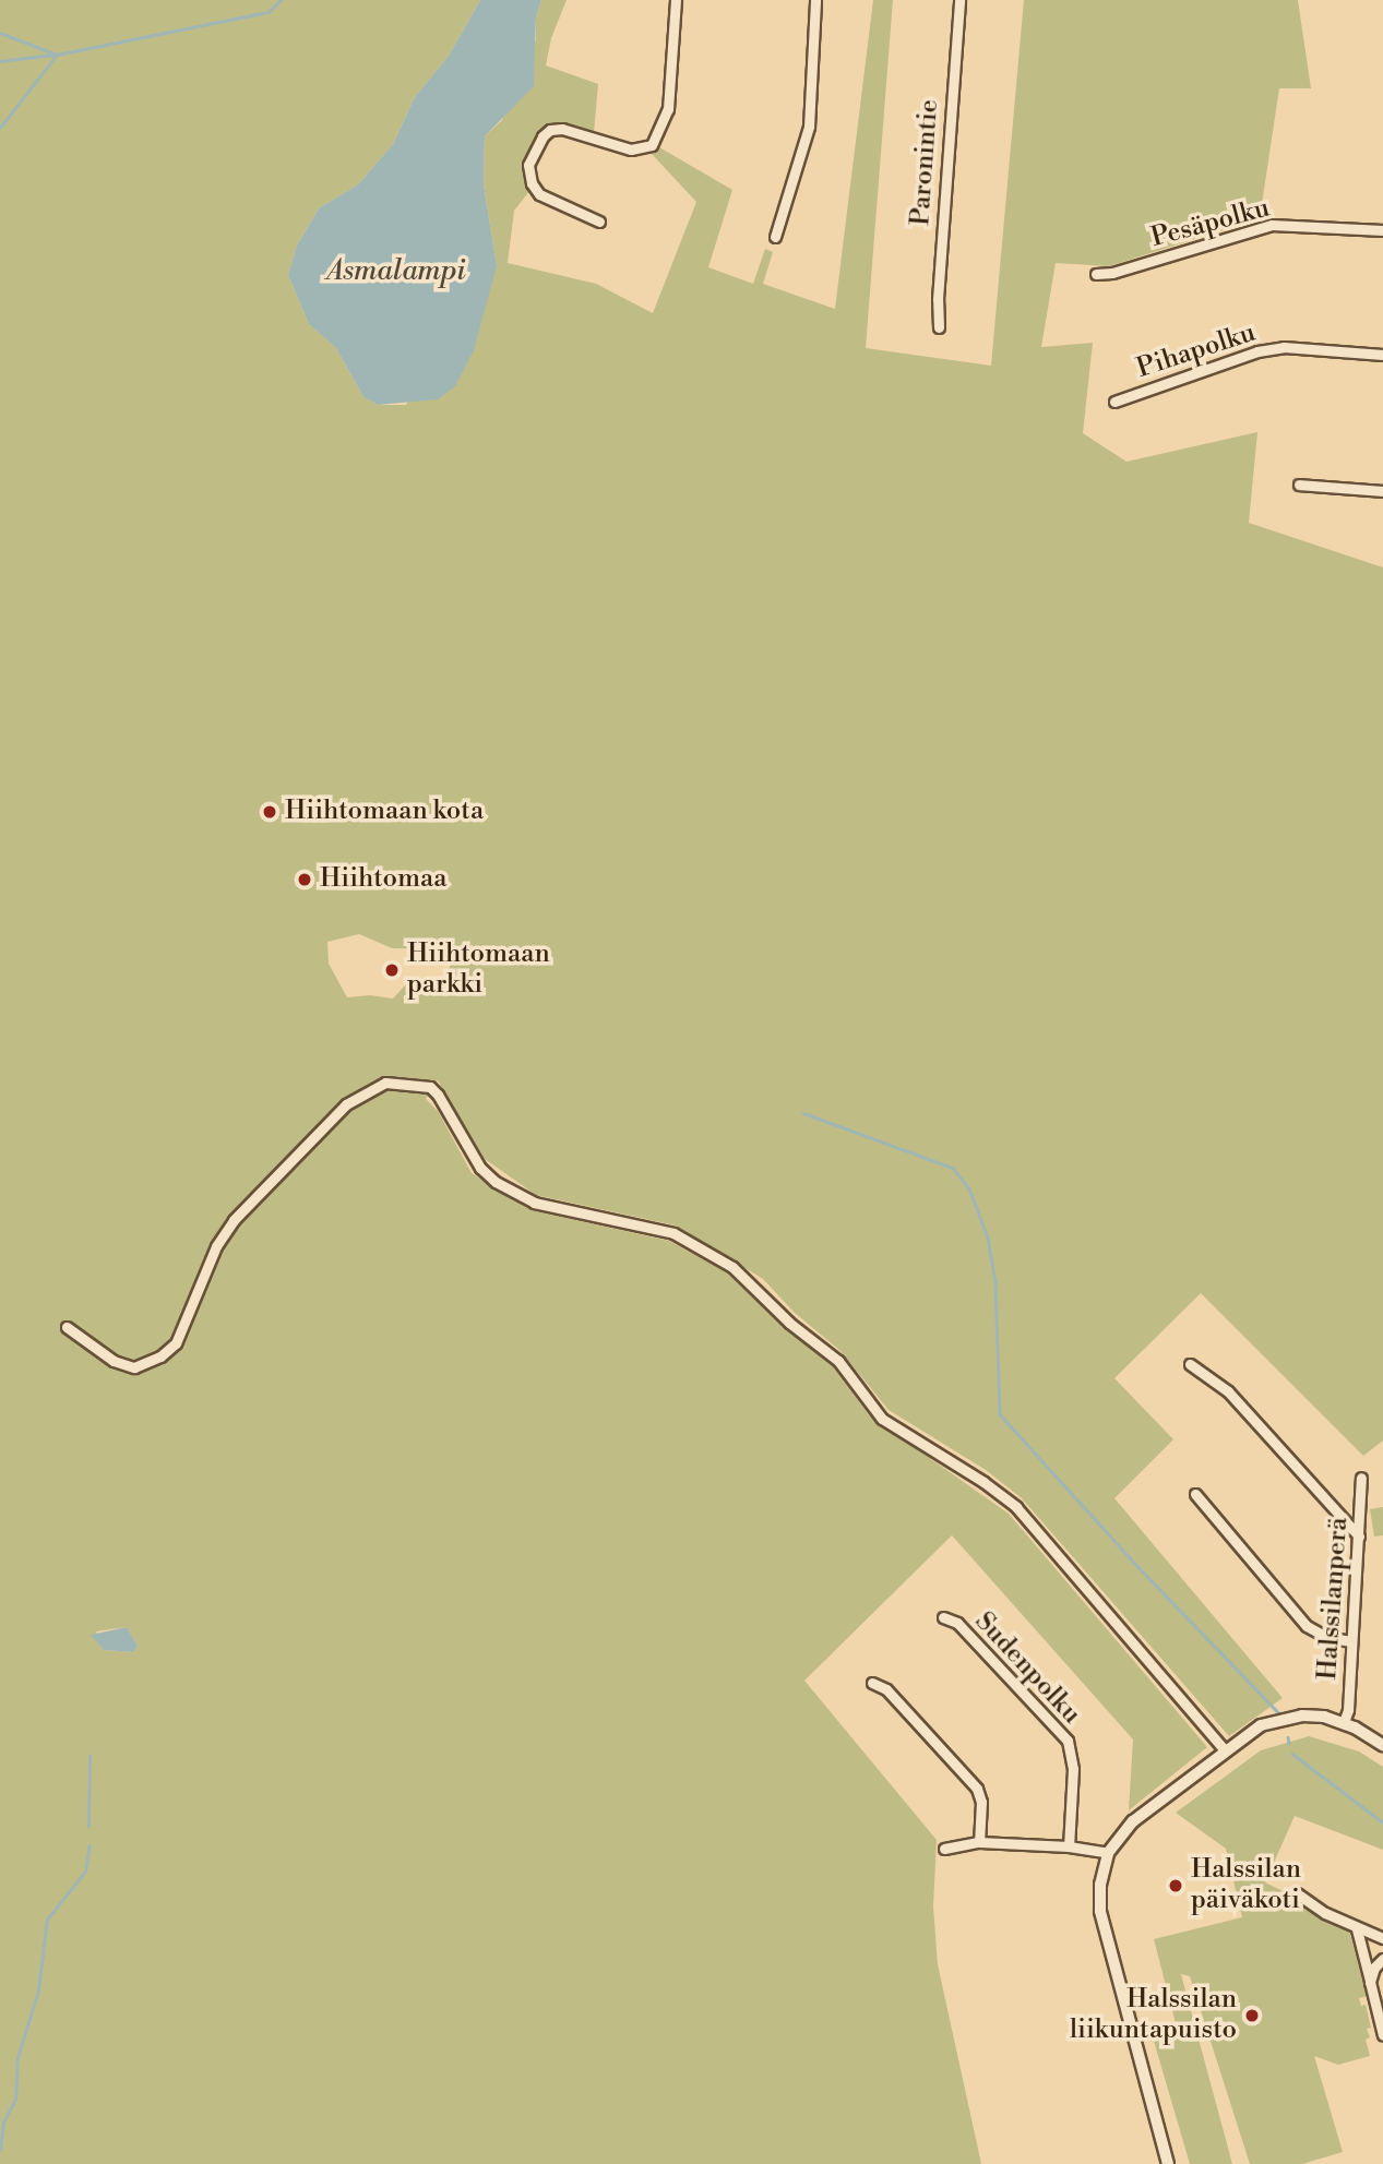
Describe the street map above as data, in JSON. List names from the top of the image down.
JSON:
{
  "streets": {
    "street": [
      "Paronintie",
      "Pesäpolku",
      "Pihapolku",
      "Halssilanperä",
      "Sudenpolku"
    ]
  },
  "water": ["Asmalampi"],
  "places": [
    "Hiihtomaan kota",
    "Hiihtomaa",
    "Hiihtomaan parkki",
    "Halssilan päiväkoti",
    "Halssilan liikuntapuisto"
  ]
}
